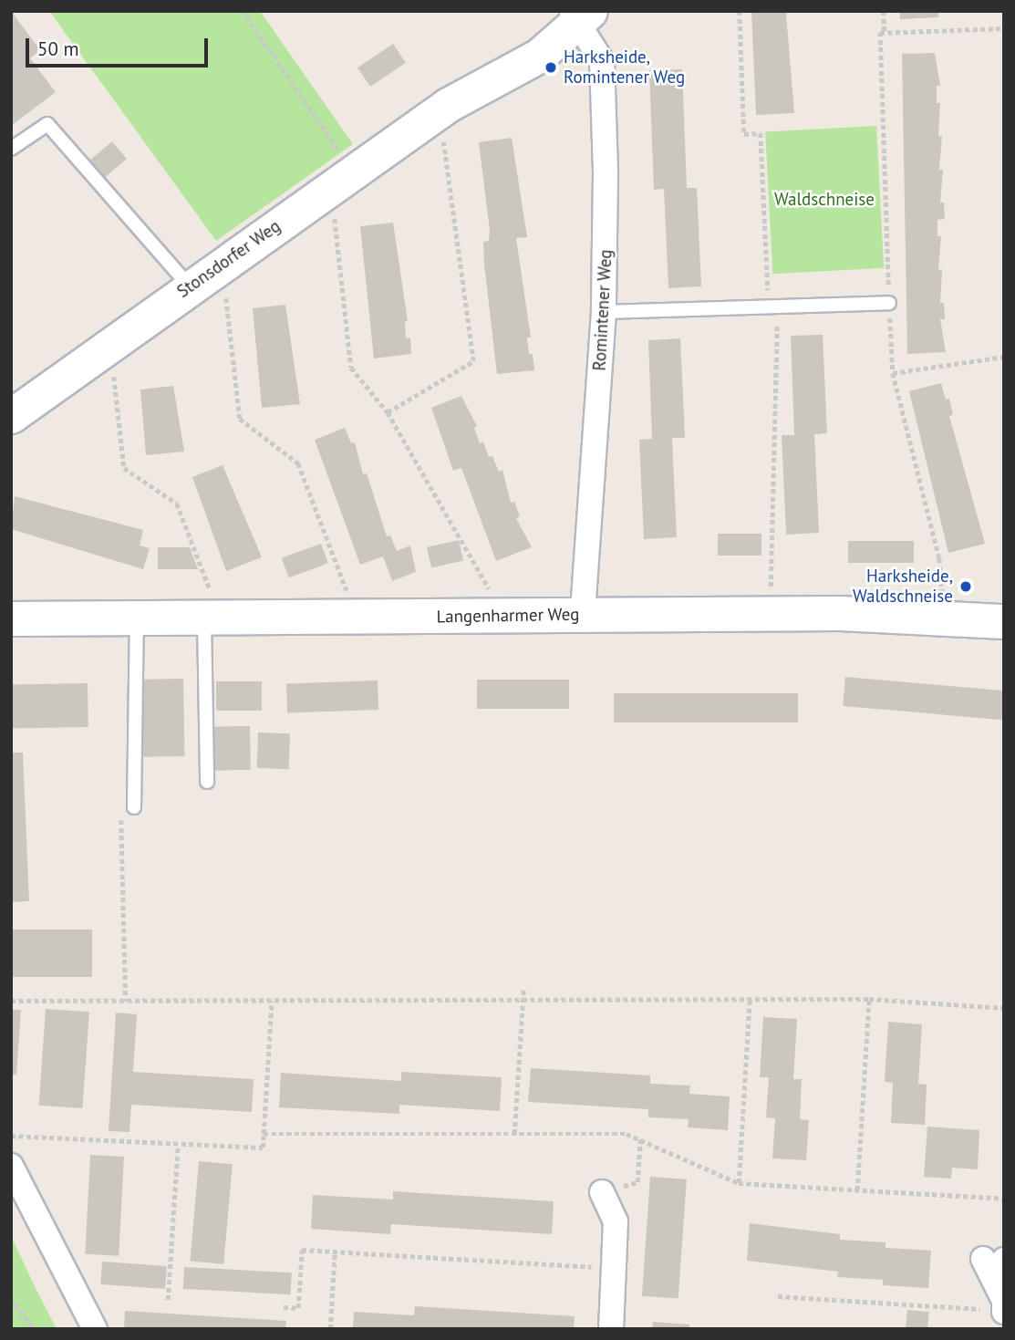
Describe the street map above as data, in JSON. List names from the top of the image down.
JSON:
{
  "streets": {
    "main road": ["Stonsdorfer Weg", "Langenharmer Weg"],
    "street": ["Romintener Weg"]
  },
  "crossings": [
    ["Stonsdorfer Weg", "Romintener Weg"],
    ["Romintener Weg", "Langenharmer Weg"]
  ],
  "parks": ["Waldschneise"],
  "places": ["Harksheide, Romintener Weg", "Harksheide, Waldschneise"],
  "scale_bar": "50 m"
}
